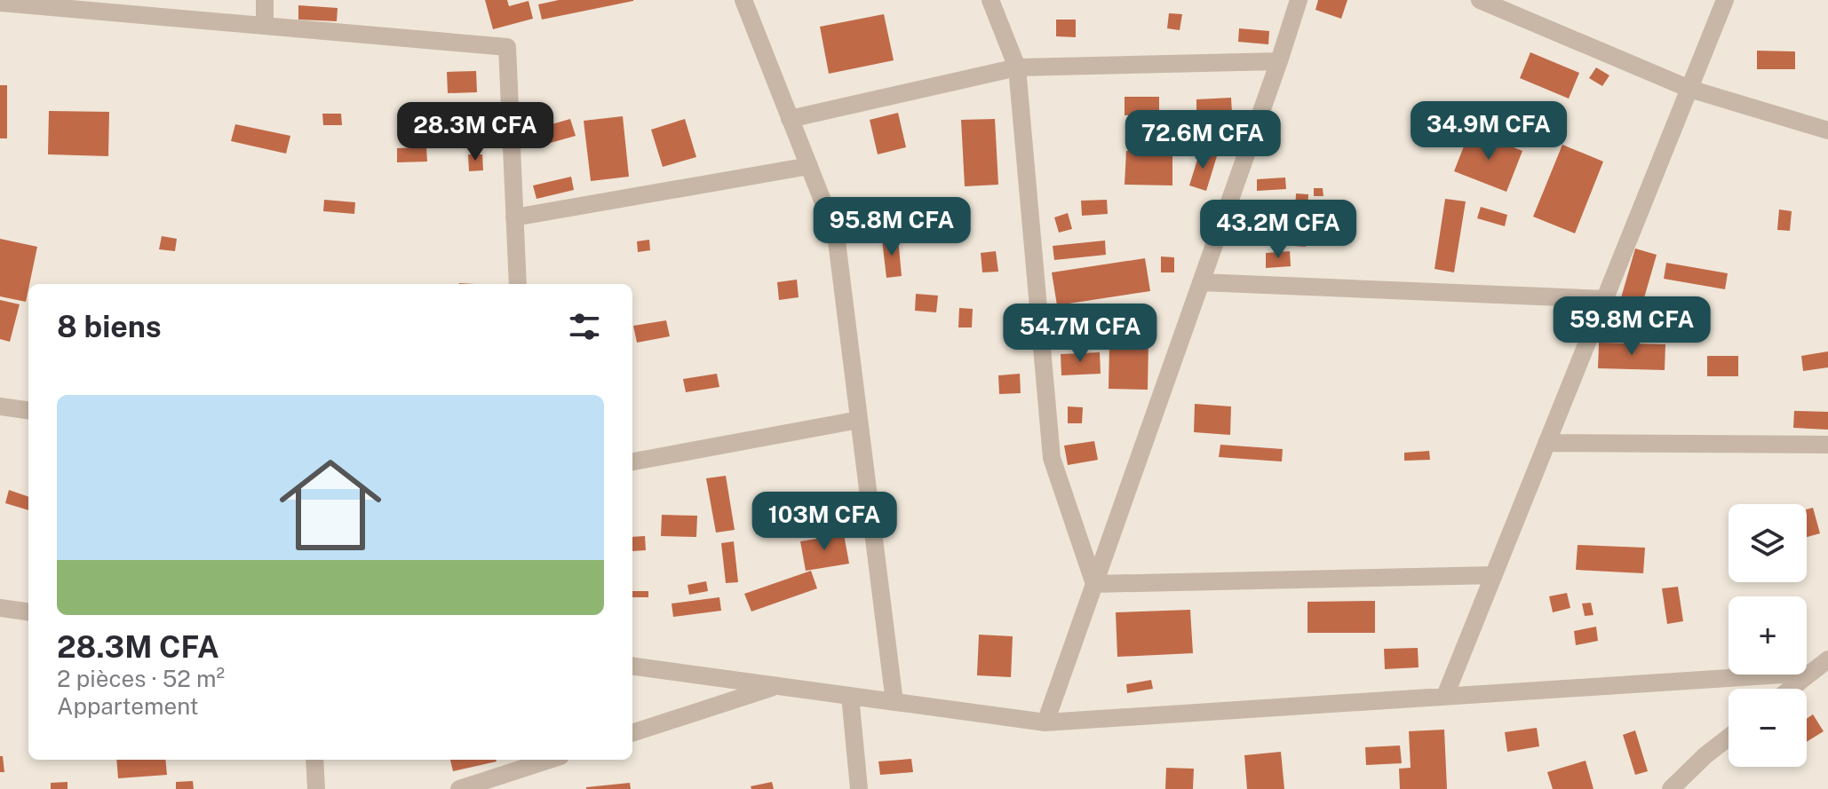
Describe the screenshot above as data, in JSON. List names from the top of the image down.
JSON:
{
  "page": {
    "price": [
      "34.9M CFA",
      "28.3M CFA",
      "72.6M CFA",
      "95.8M CFA",
      "43.2M CFA",
      "59.8M CFA",
      "54.7M CFA",
      "103M CFA"
    ],
    "heading": "8 biens",
    "list": [
      {
        "name": "28.3M CFA",
        "note": "2 pièces · 52 m² · Appartement"
      }
    ],
    "map_buttons": ["+", "−"]
  }
}
